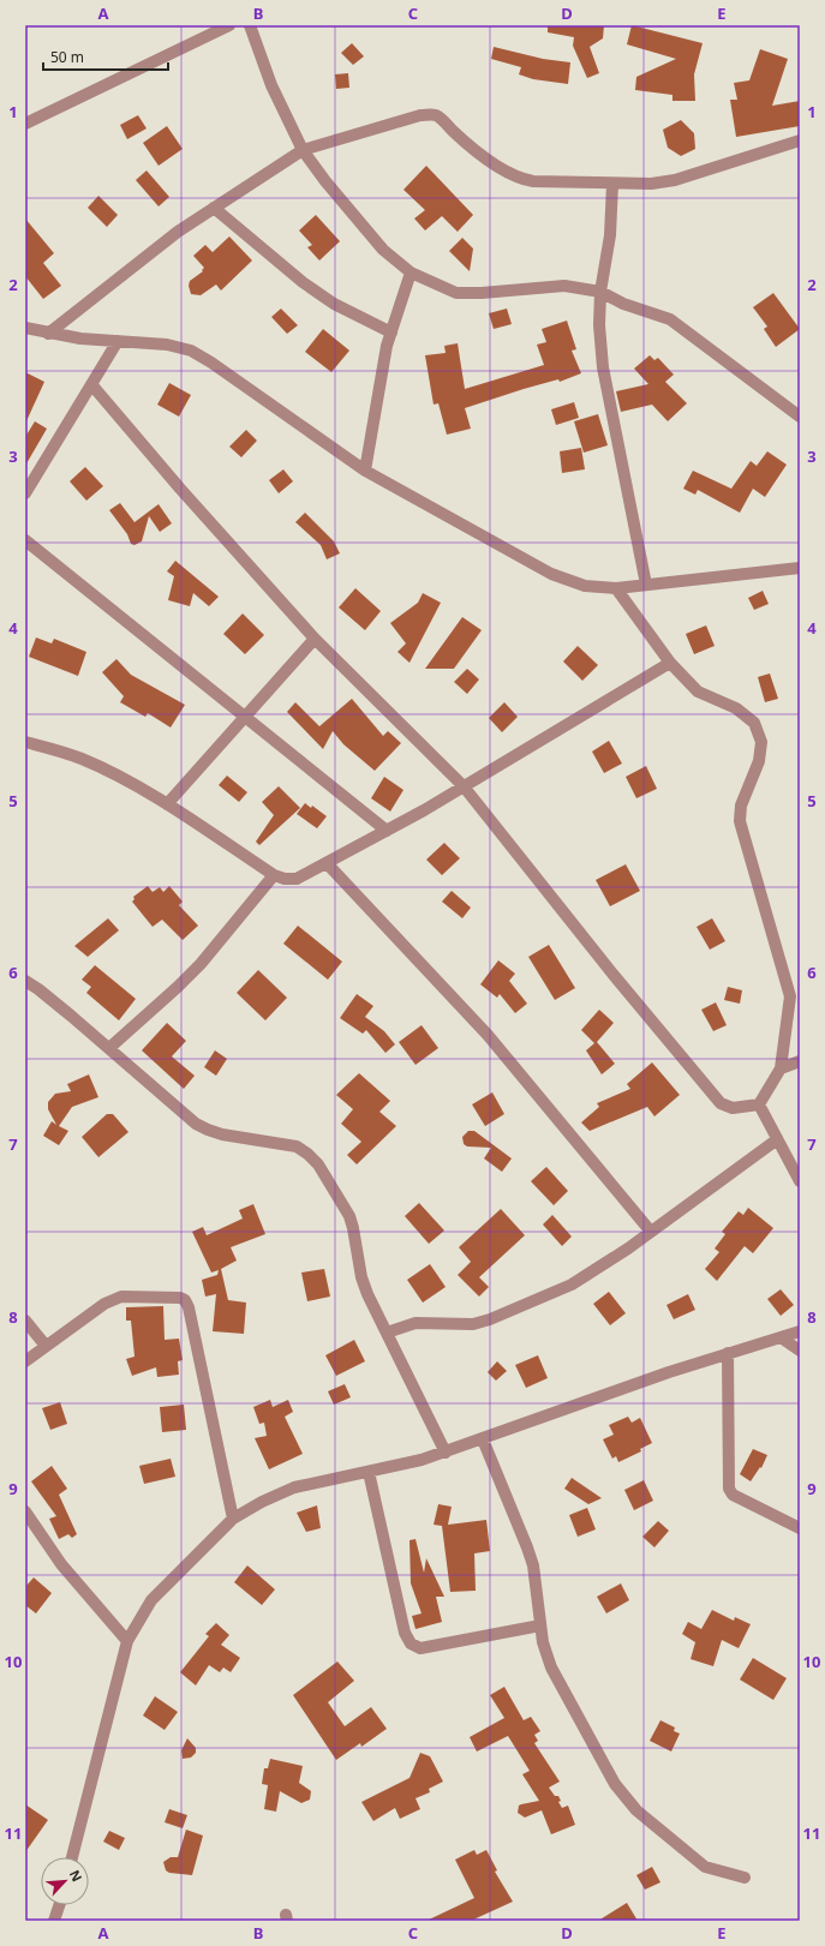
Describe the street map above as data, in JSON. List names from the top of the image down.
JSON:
{
  "scale_bar": "50 m",
  "north": "top right",
  "grid": {
    "columns": [
      "A",
      "B",
      "C",
      "D",
      "E"
    ],
    "rows": [
      "1",
      "2",
      "3",
      "4",
      "5",
      "6",
      "7",
      "8",
      "9",
      "10",
      "11"
    ]
  }
}
